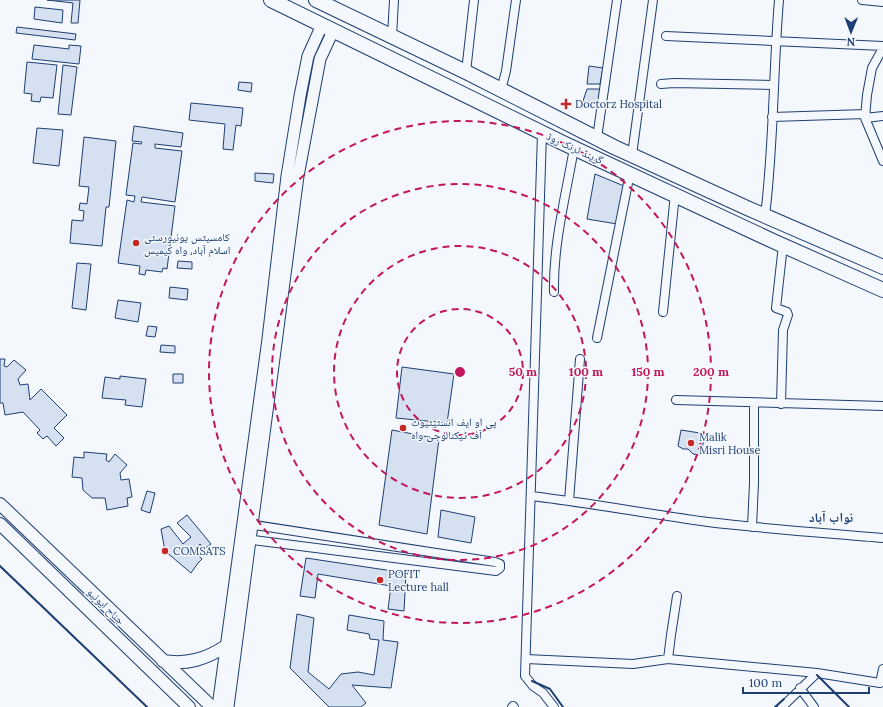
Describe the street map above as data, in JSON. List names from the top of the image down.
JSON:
{
  "streets": {
    "highway": ["گرینڈ ٹرنک روڈ"],
    "main road": ["جناح ایونیو"]
  },
  "districts": ["نواب آباد"],
  "places": {
    "health": ["Doctorz Hospital"],
    "other": [
      "کامسیٹس یونیورسٹی اسلام آباد، واہ کیمپس",
      "پی او ایف انسٹیٹیوٹ آف ٹیکنالوجی واہ",
      "Malik Misri House",
      "COMSATS",
      "POFIT Lecture hall"
    ]
  },
  "scale_bar": "100 m",
  "north": "bottom",
  "rings": [
    "50 m",
    "100 m",
    "150 m",
    "200 m"
  ]
}
